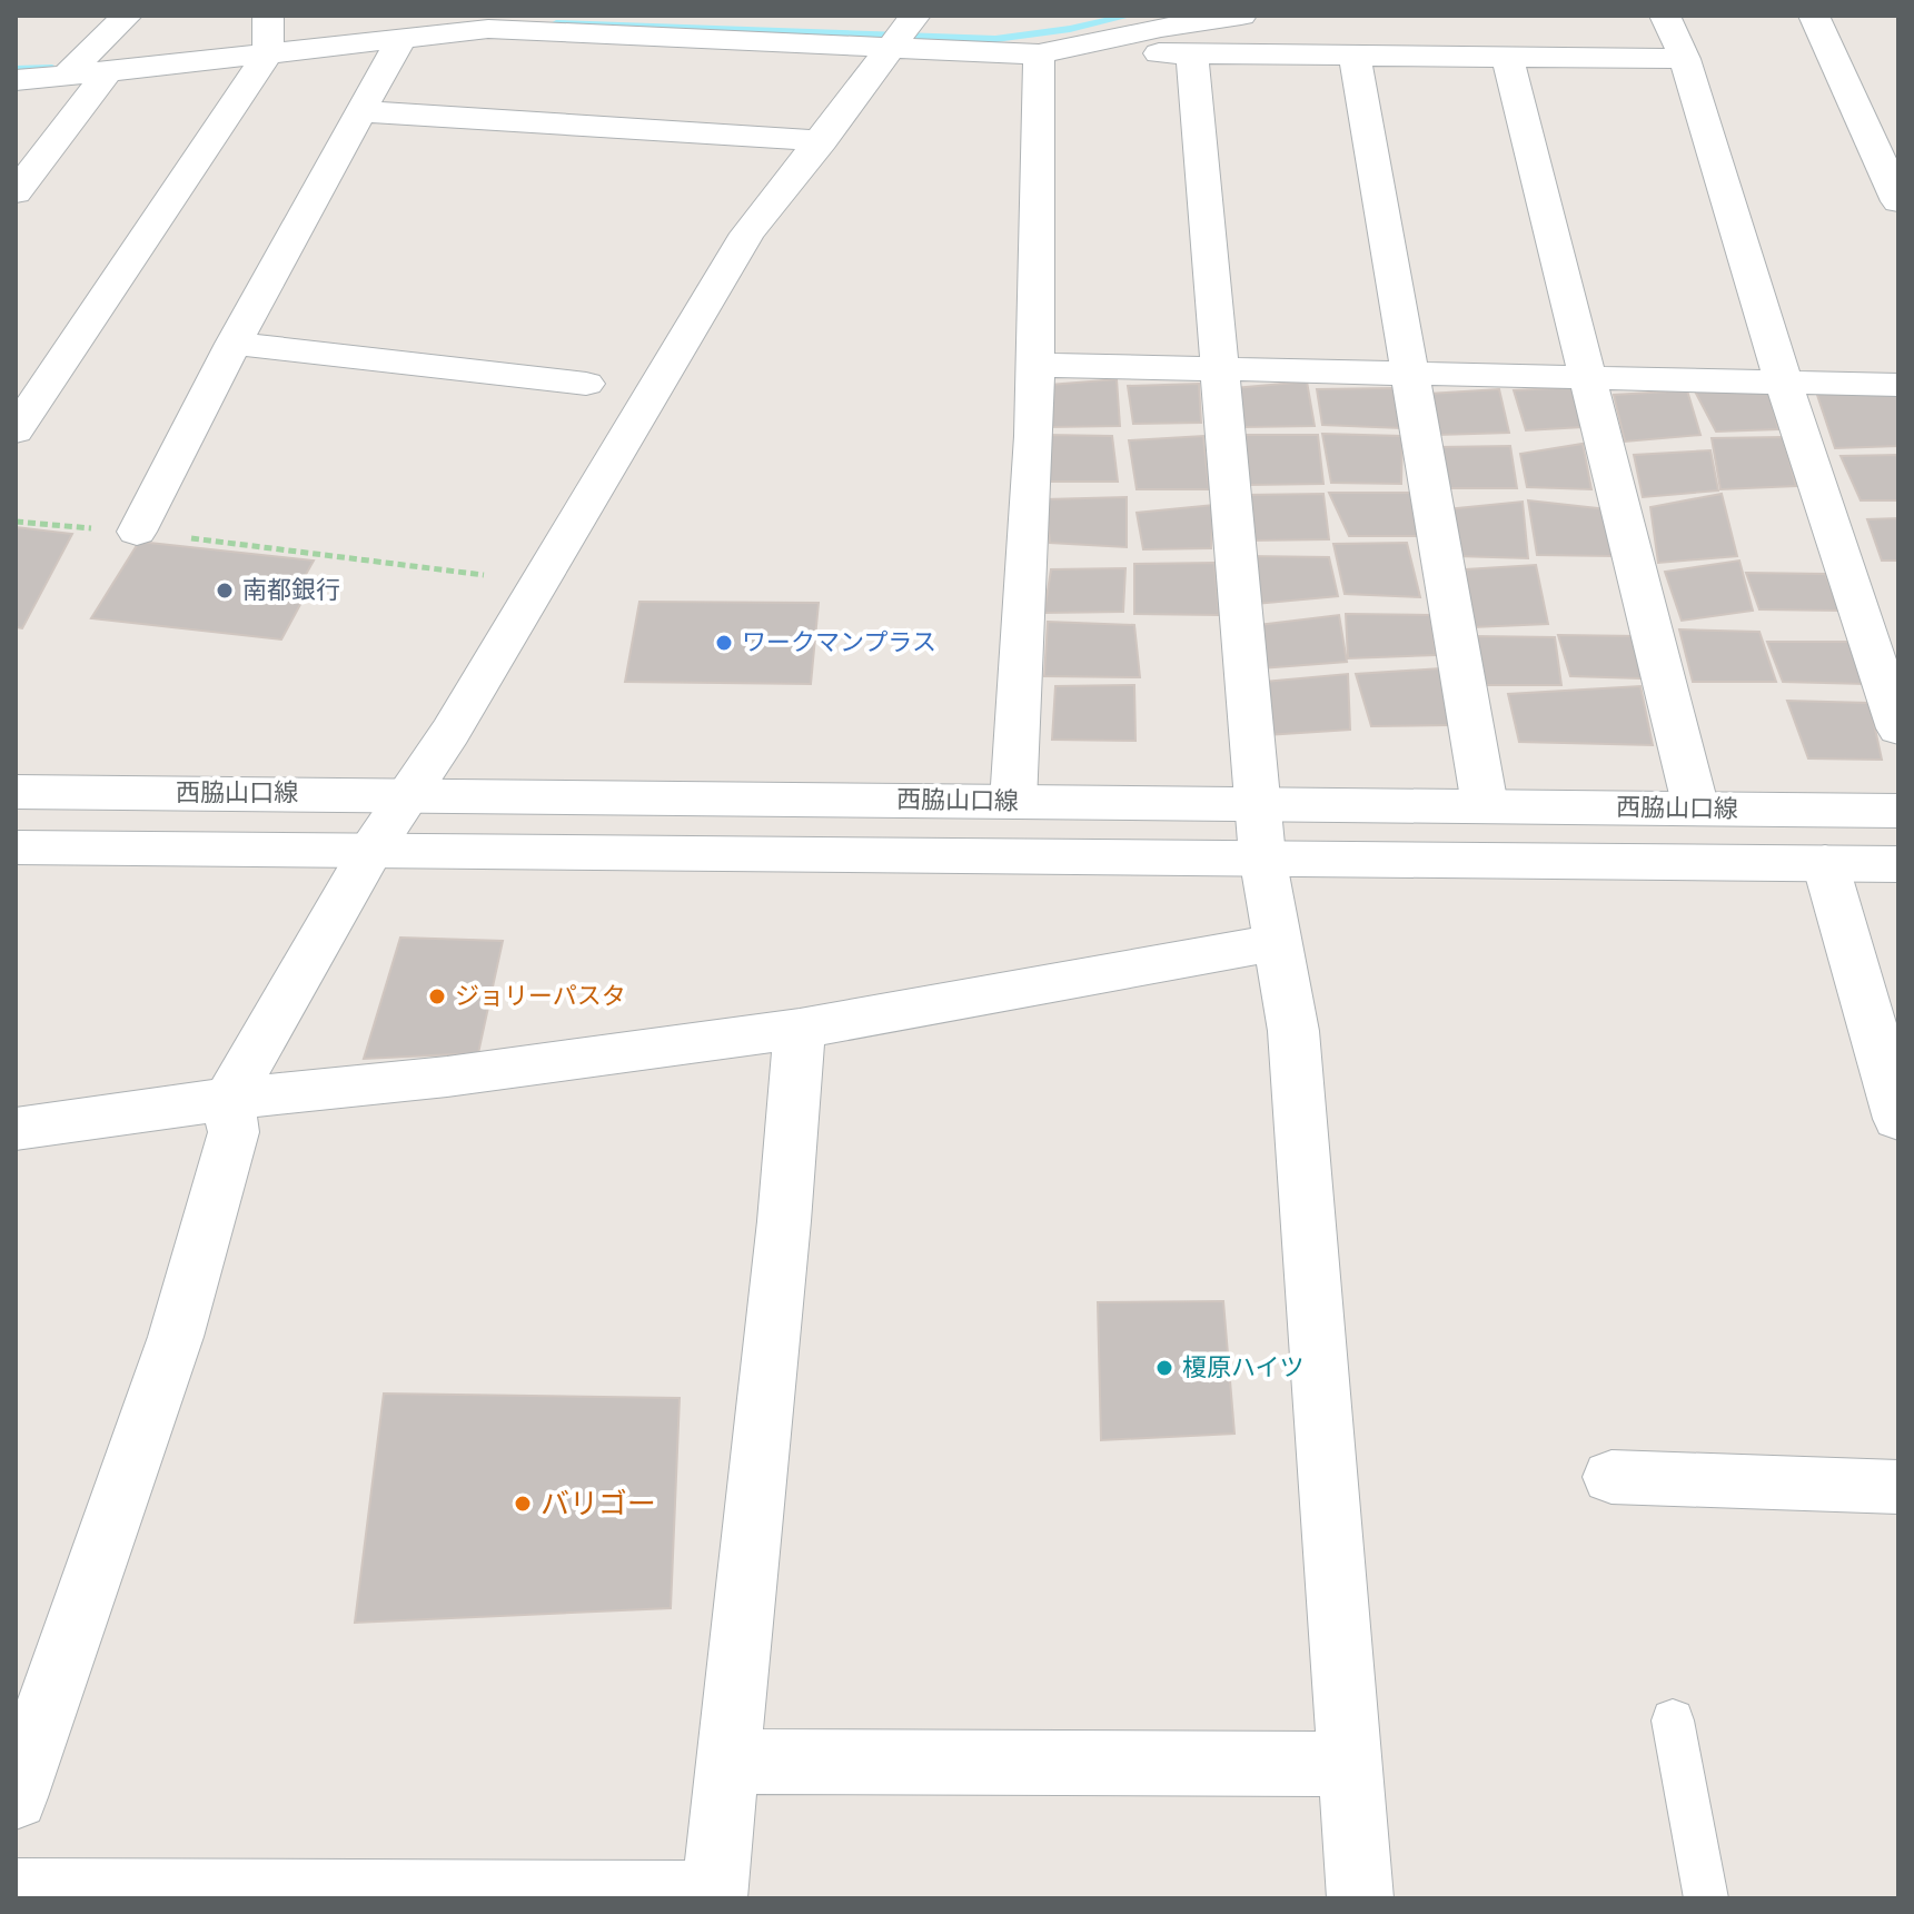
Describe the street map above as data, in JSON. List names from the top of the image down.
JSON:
{
  "streets": {
    "street": ["西脇山口線"]
  },
  "places": [
    "南都銀行",
    "ワークマンプラス",
    "ジョリーパスタ",
    "榎原ハイツ",
    "バリゴー"
  ]
}
